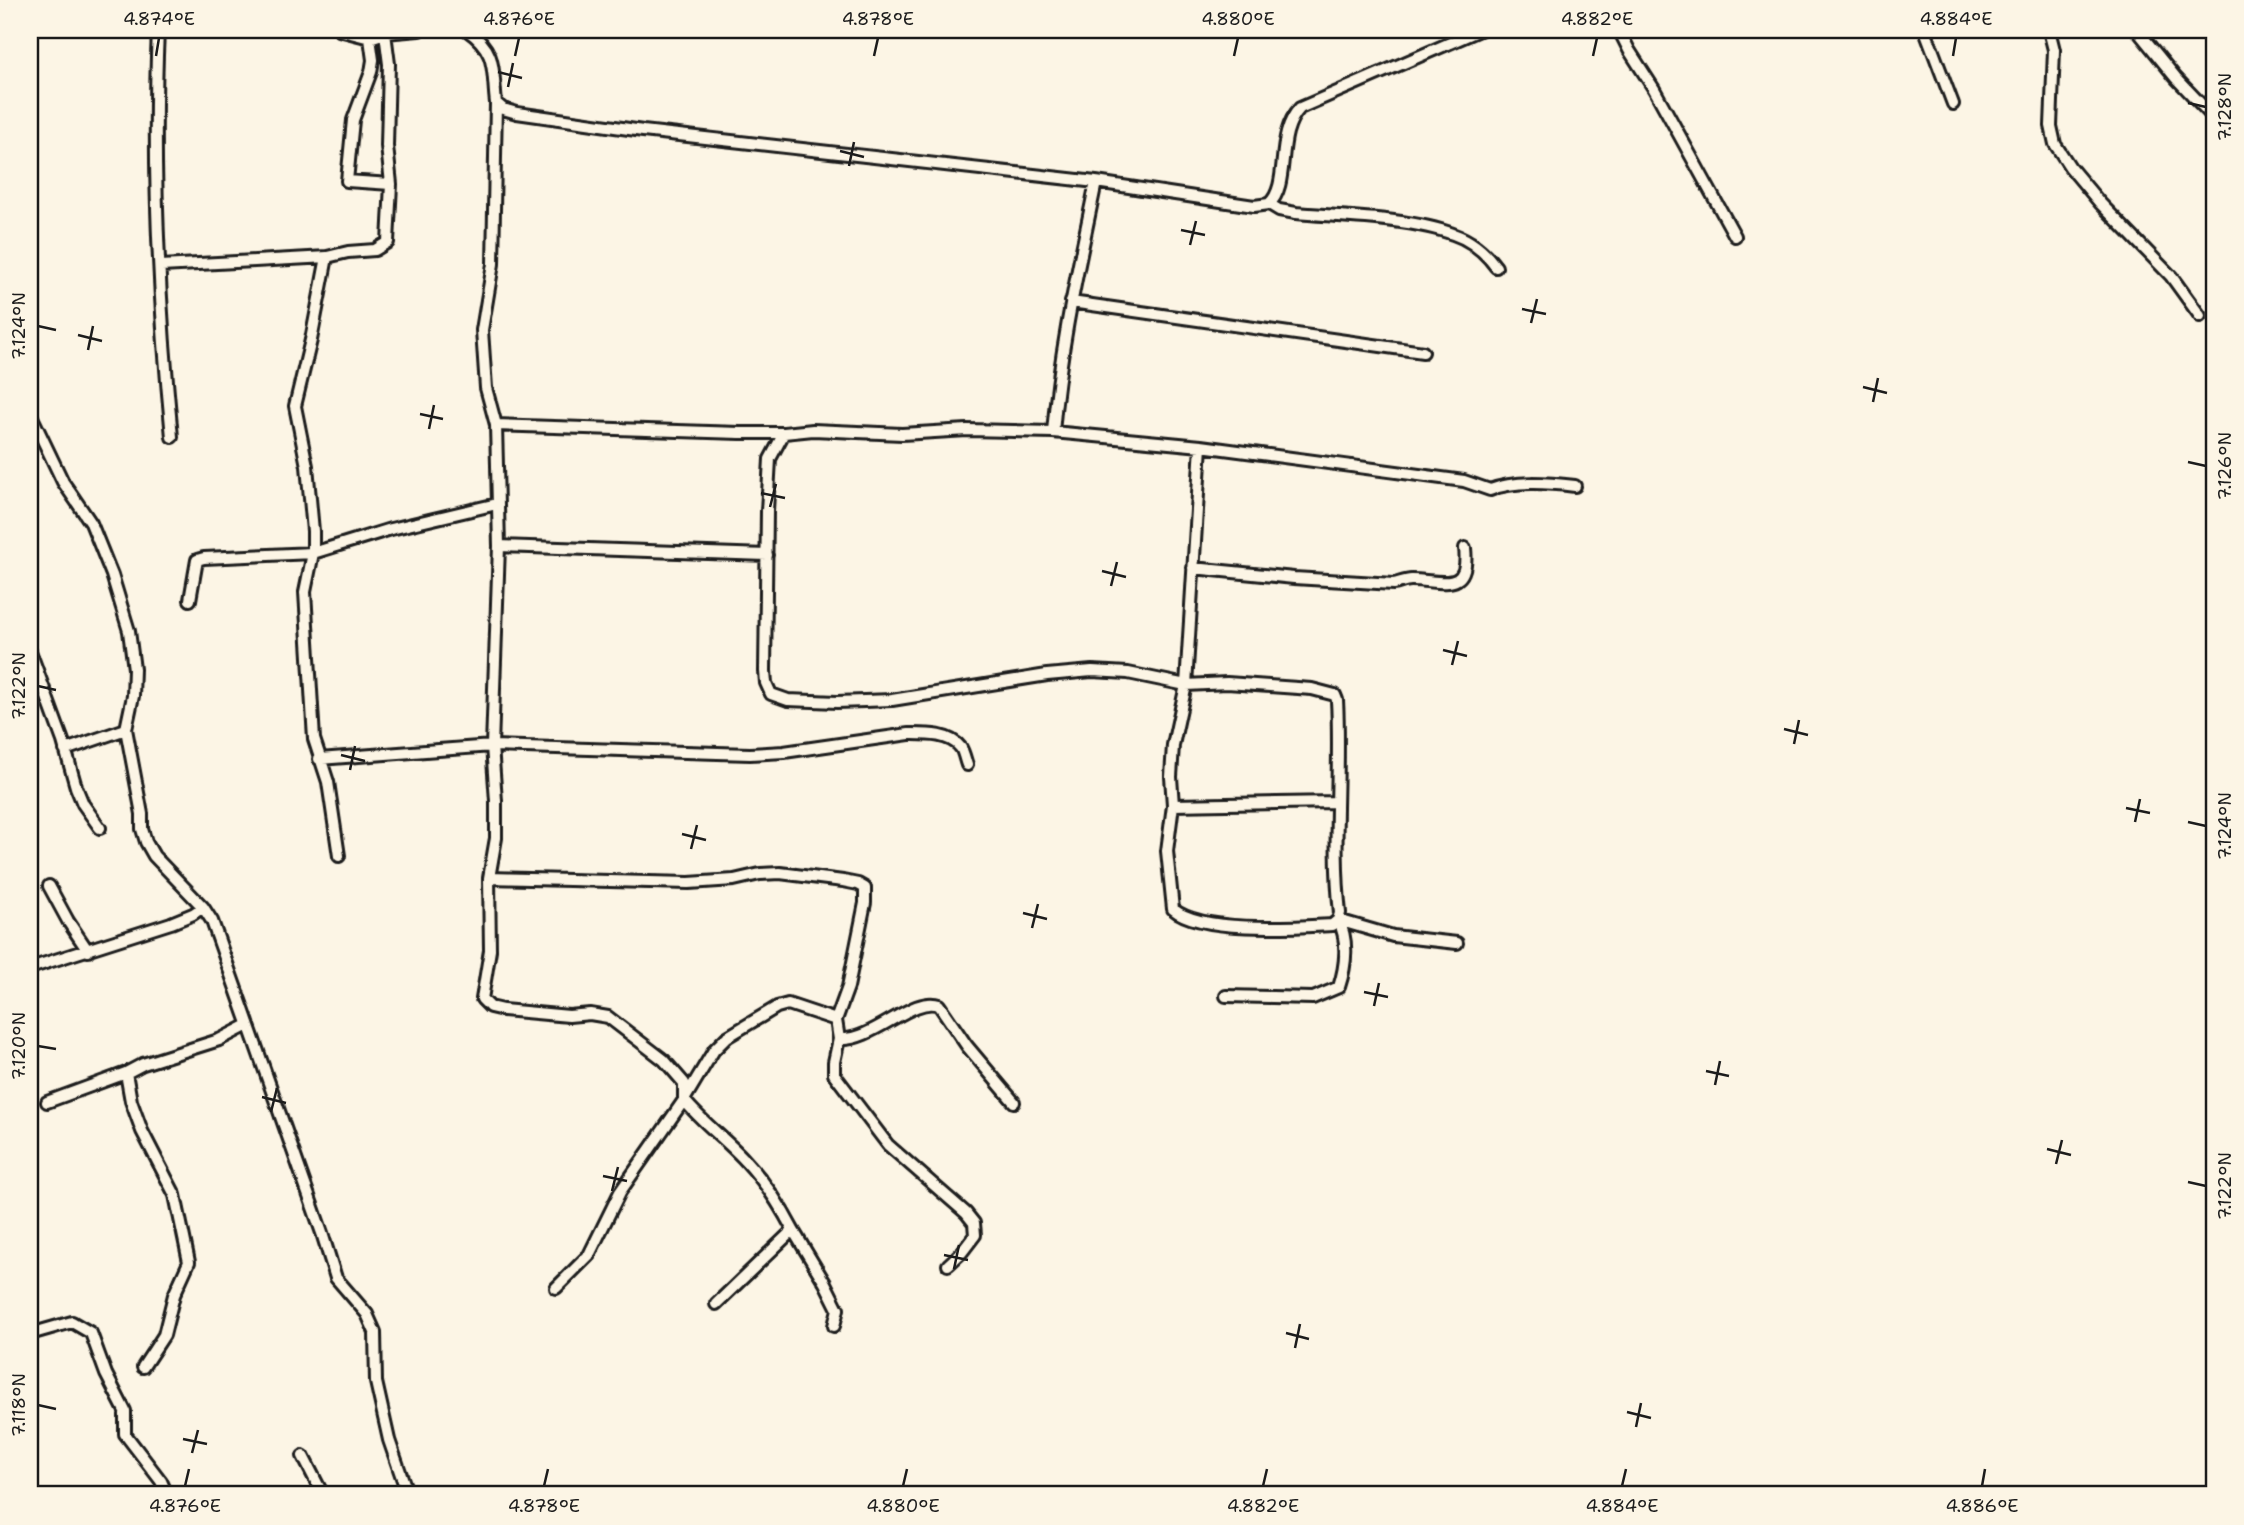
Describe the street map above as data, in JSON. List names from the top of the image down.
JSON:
{
  "coordinates": [
    "4.874°E",
    "4.876°E",
    "4.878°E",
    "4.880°E",
    "4.882°E",
    "4.884°E",
    "7.128°N",
    "7.124°N",
    "7.126°N",
    "7.122°N",
    "7.120°N",
    "7.118°N",
    "4.886°E"
  ]
}
